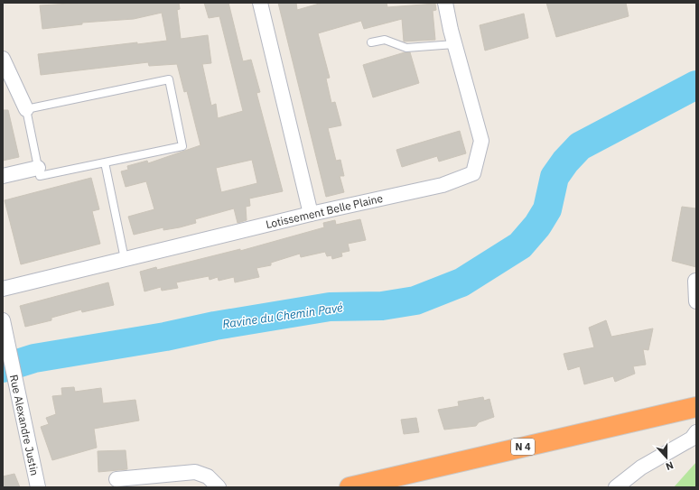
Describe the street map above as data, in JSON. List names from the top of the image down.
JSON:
{
  "streets": {
    "highway": ["N 4"],
    "street": ["Lotissement Belle Plaine", "Rue Alexandre Justin"]
  },
  "water": ["Ravine du Chemin Pavé"],
  "north": "bottom"
}
